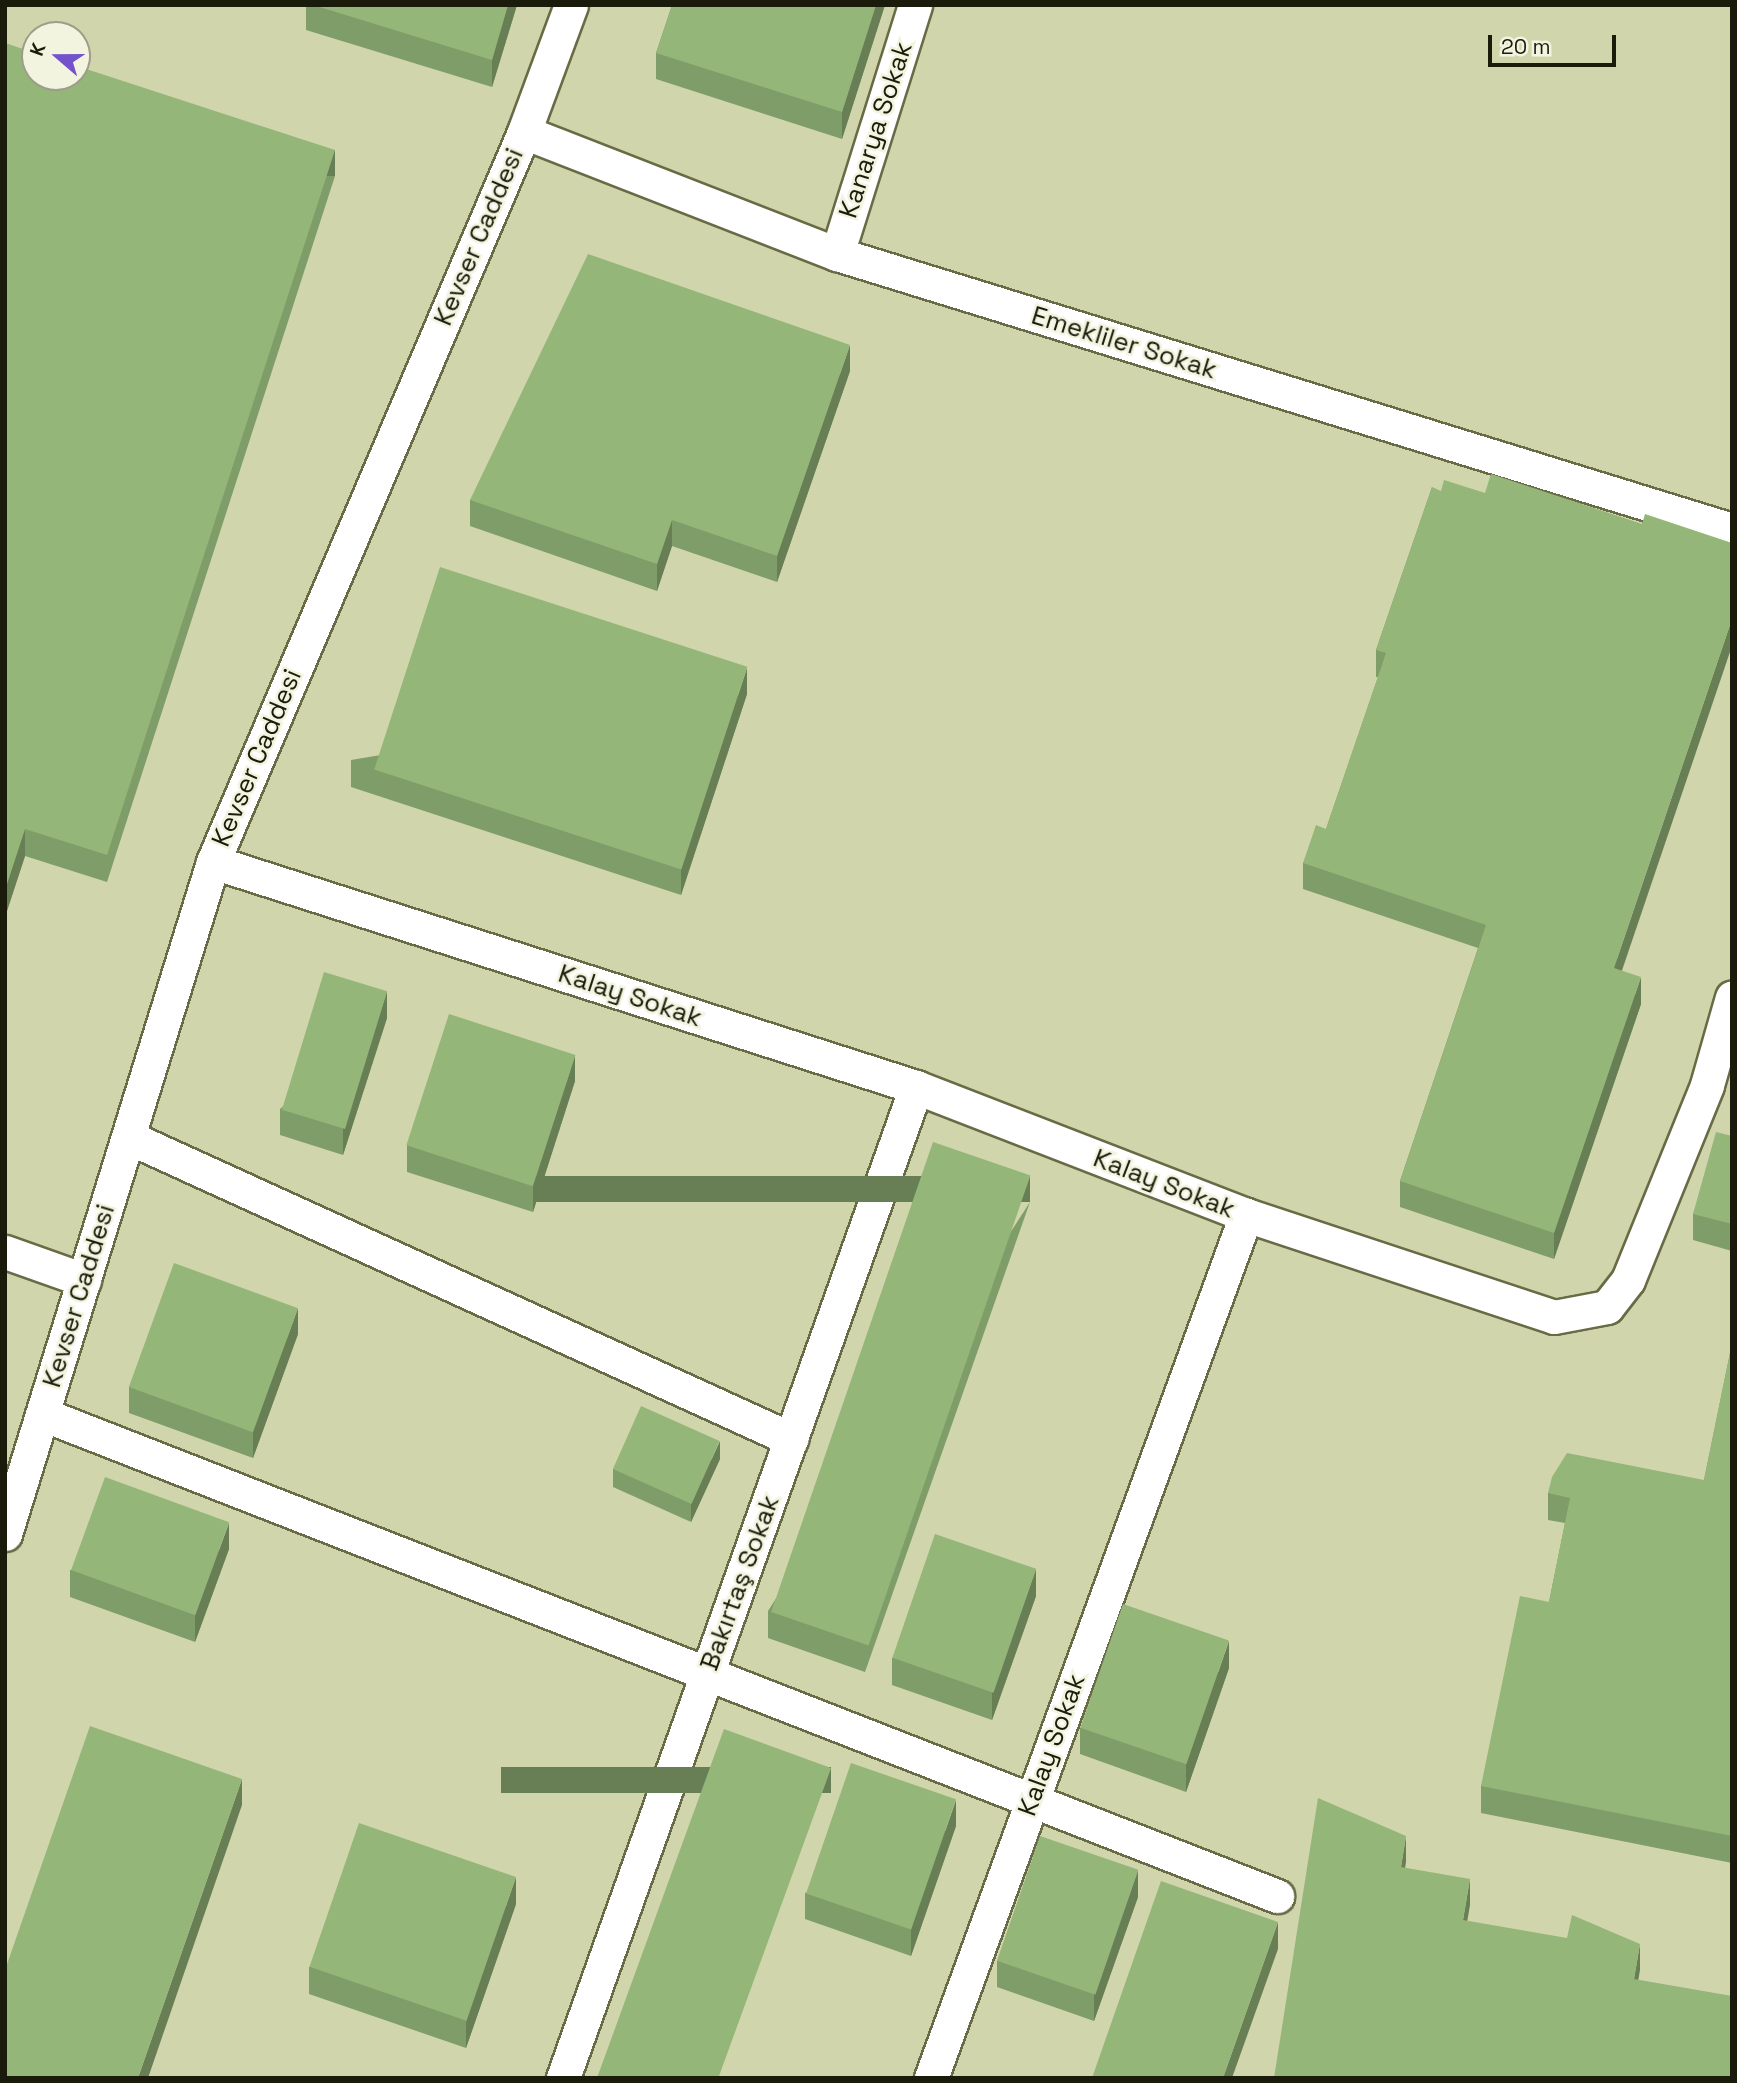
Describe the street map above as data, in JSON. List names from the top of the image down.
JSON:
{
  "streets": {
    "street": [
      "Kanarya Sokak",
      "Kevser Caddesi",
      "Emekliler Sokak",
      "Kalay Sokak",
      "Bakırtaş Sokak"
    ]
  },
  "crossings": [
    ["Kanarya Sokak", "Emekliler Sokak"],
    ["Kevser Caddesi", "Emekliler Sokak"],
    ["Kevser Caddesi", "Kalay Sokak"],
    ["Kalay Sokak", "Bakırtaş Sokak"]
  ],
  "scale_bar": "20 m",
  "north": "left"
}
